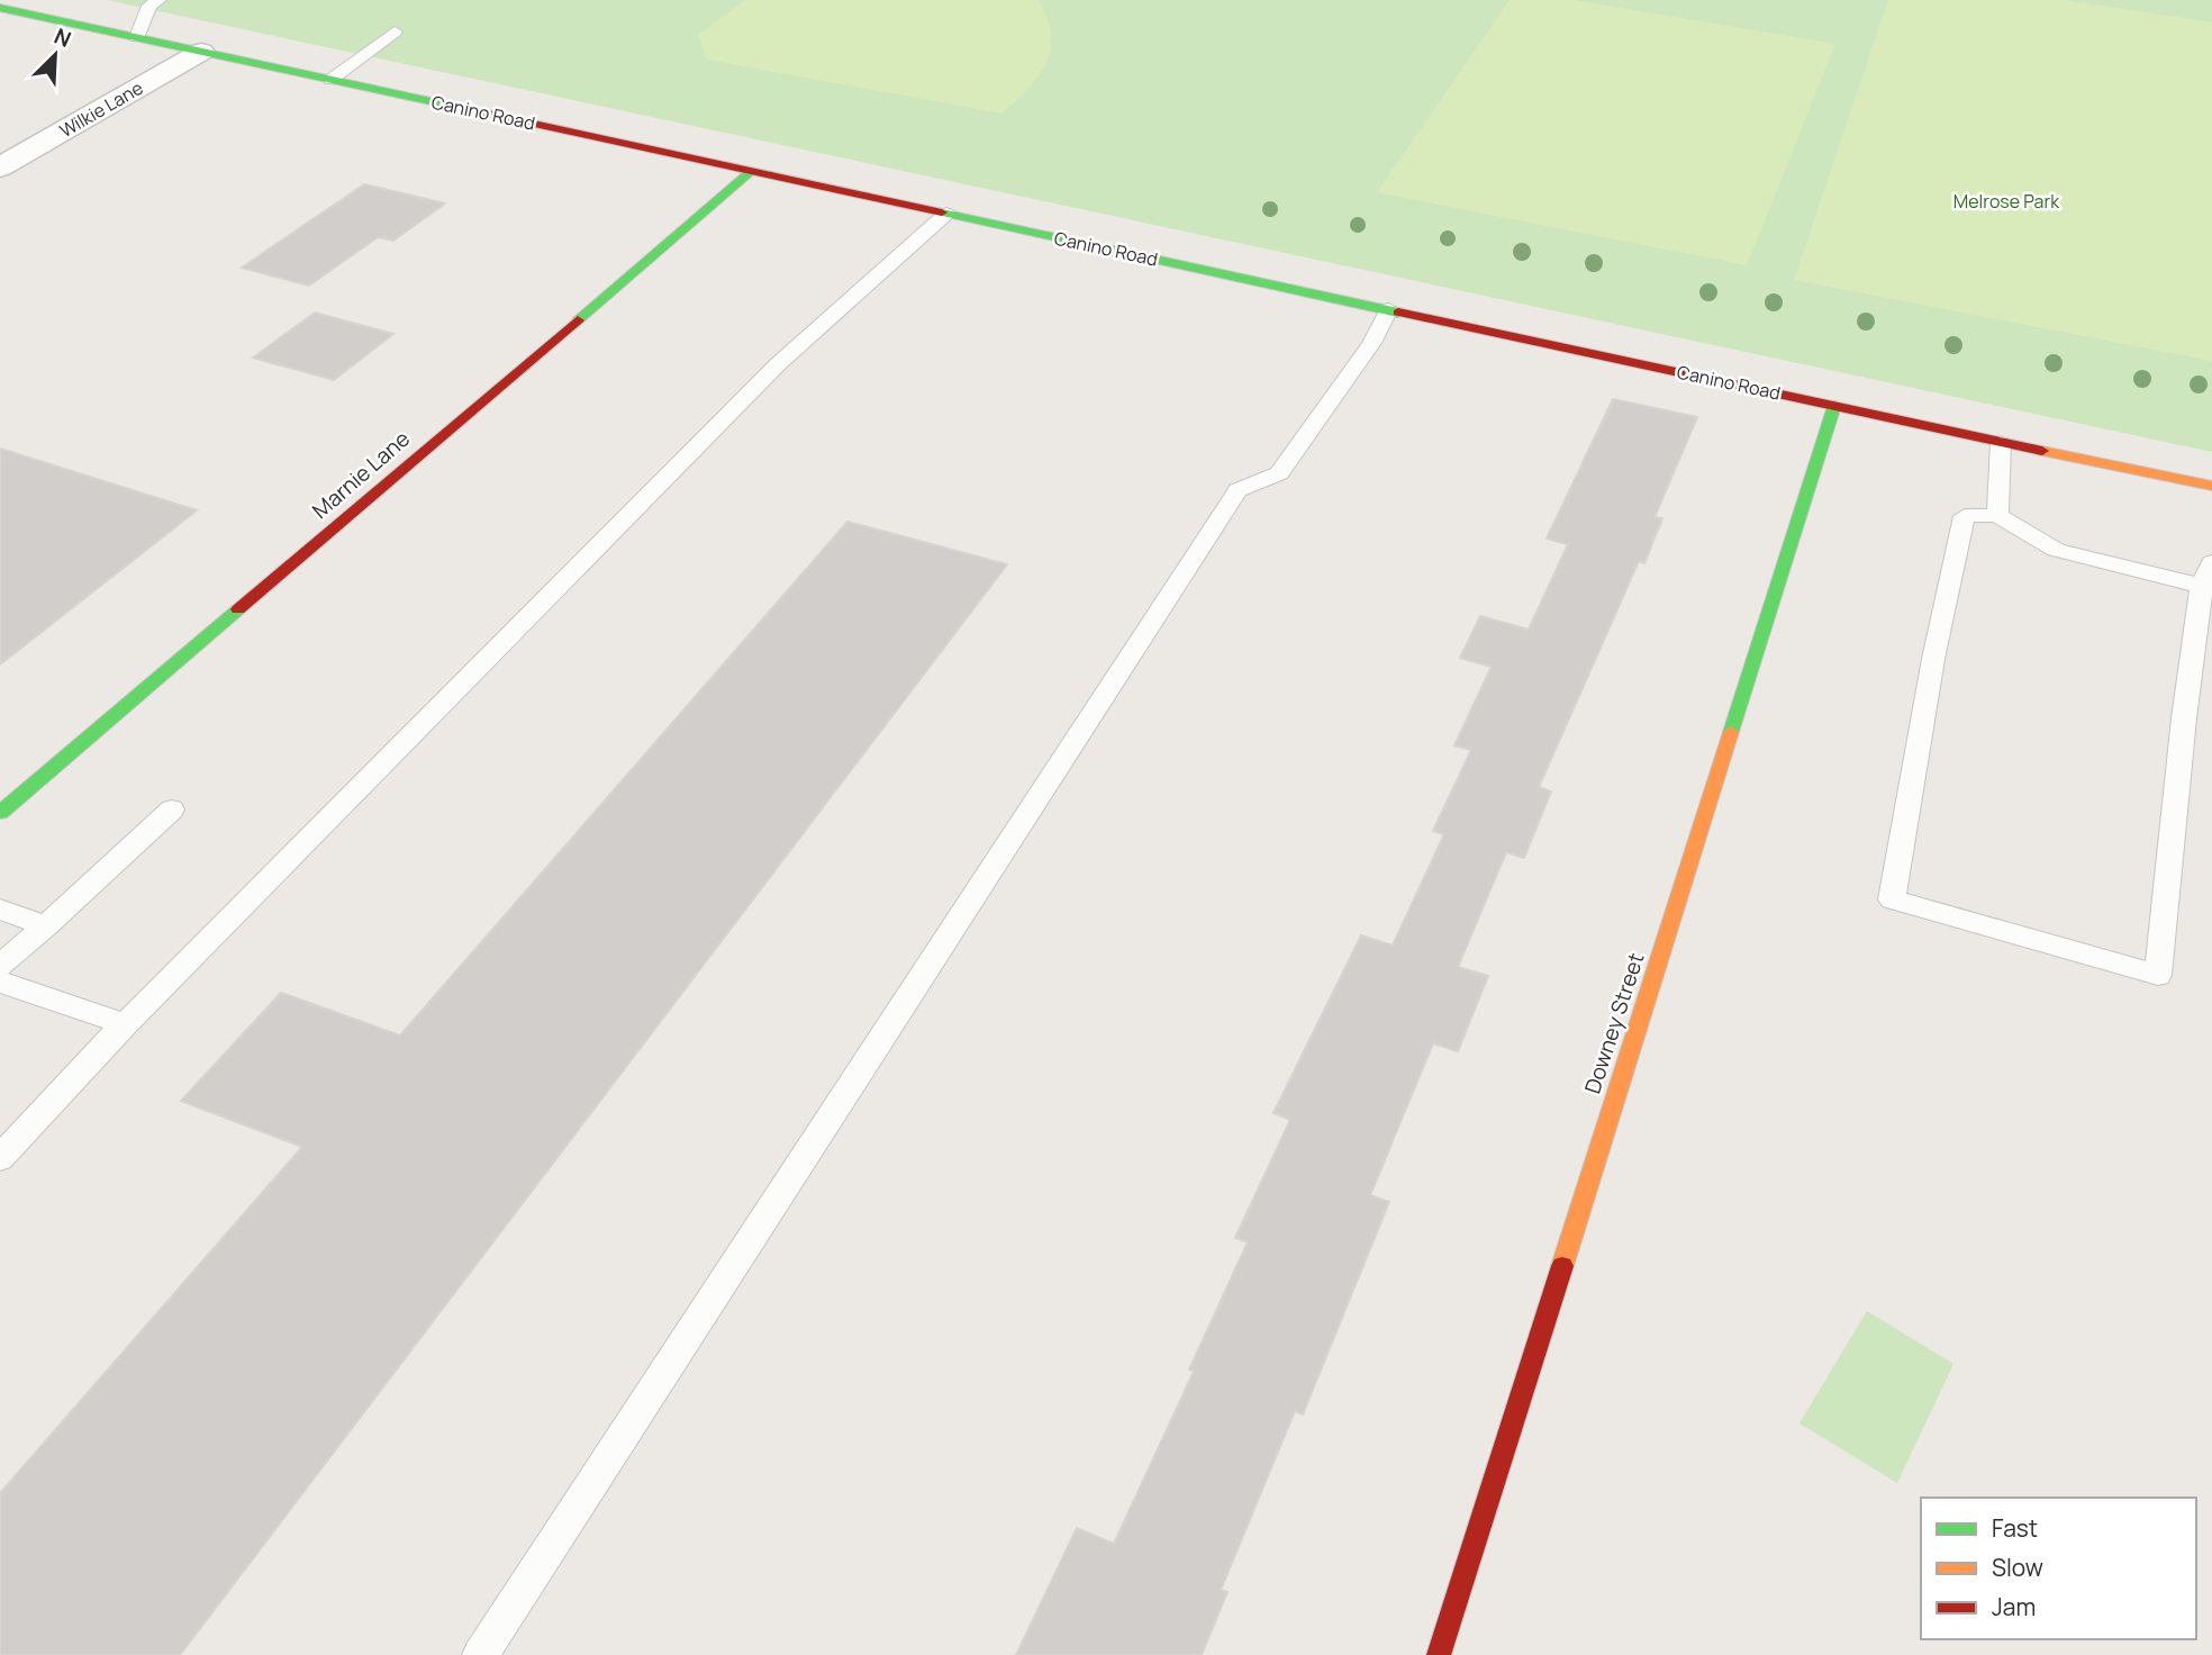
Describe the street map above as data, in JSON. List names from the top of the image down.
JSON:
{
  "streets": {
    "street": [
      "Wilkie Lane",
      "Canino Road",
      "Marnie Lane",
      "Downey Street"
    ]
  },
  "crossings": [
    ["Wilkie Lane", "Canino Road"],
    ["Canino Road", "Marnie Lane"],
    ["Canino Road", "Downey Street"]
  ],
  "parks": ["Melrose Park"],
  "legend": ["Fast", "Slow", "Jam"],
  "north": "top right"
}
